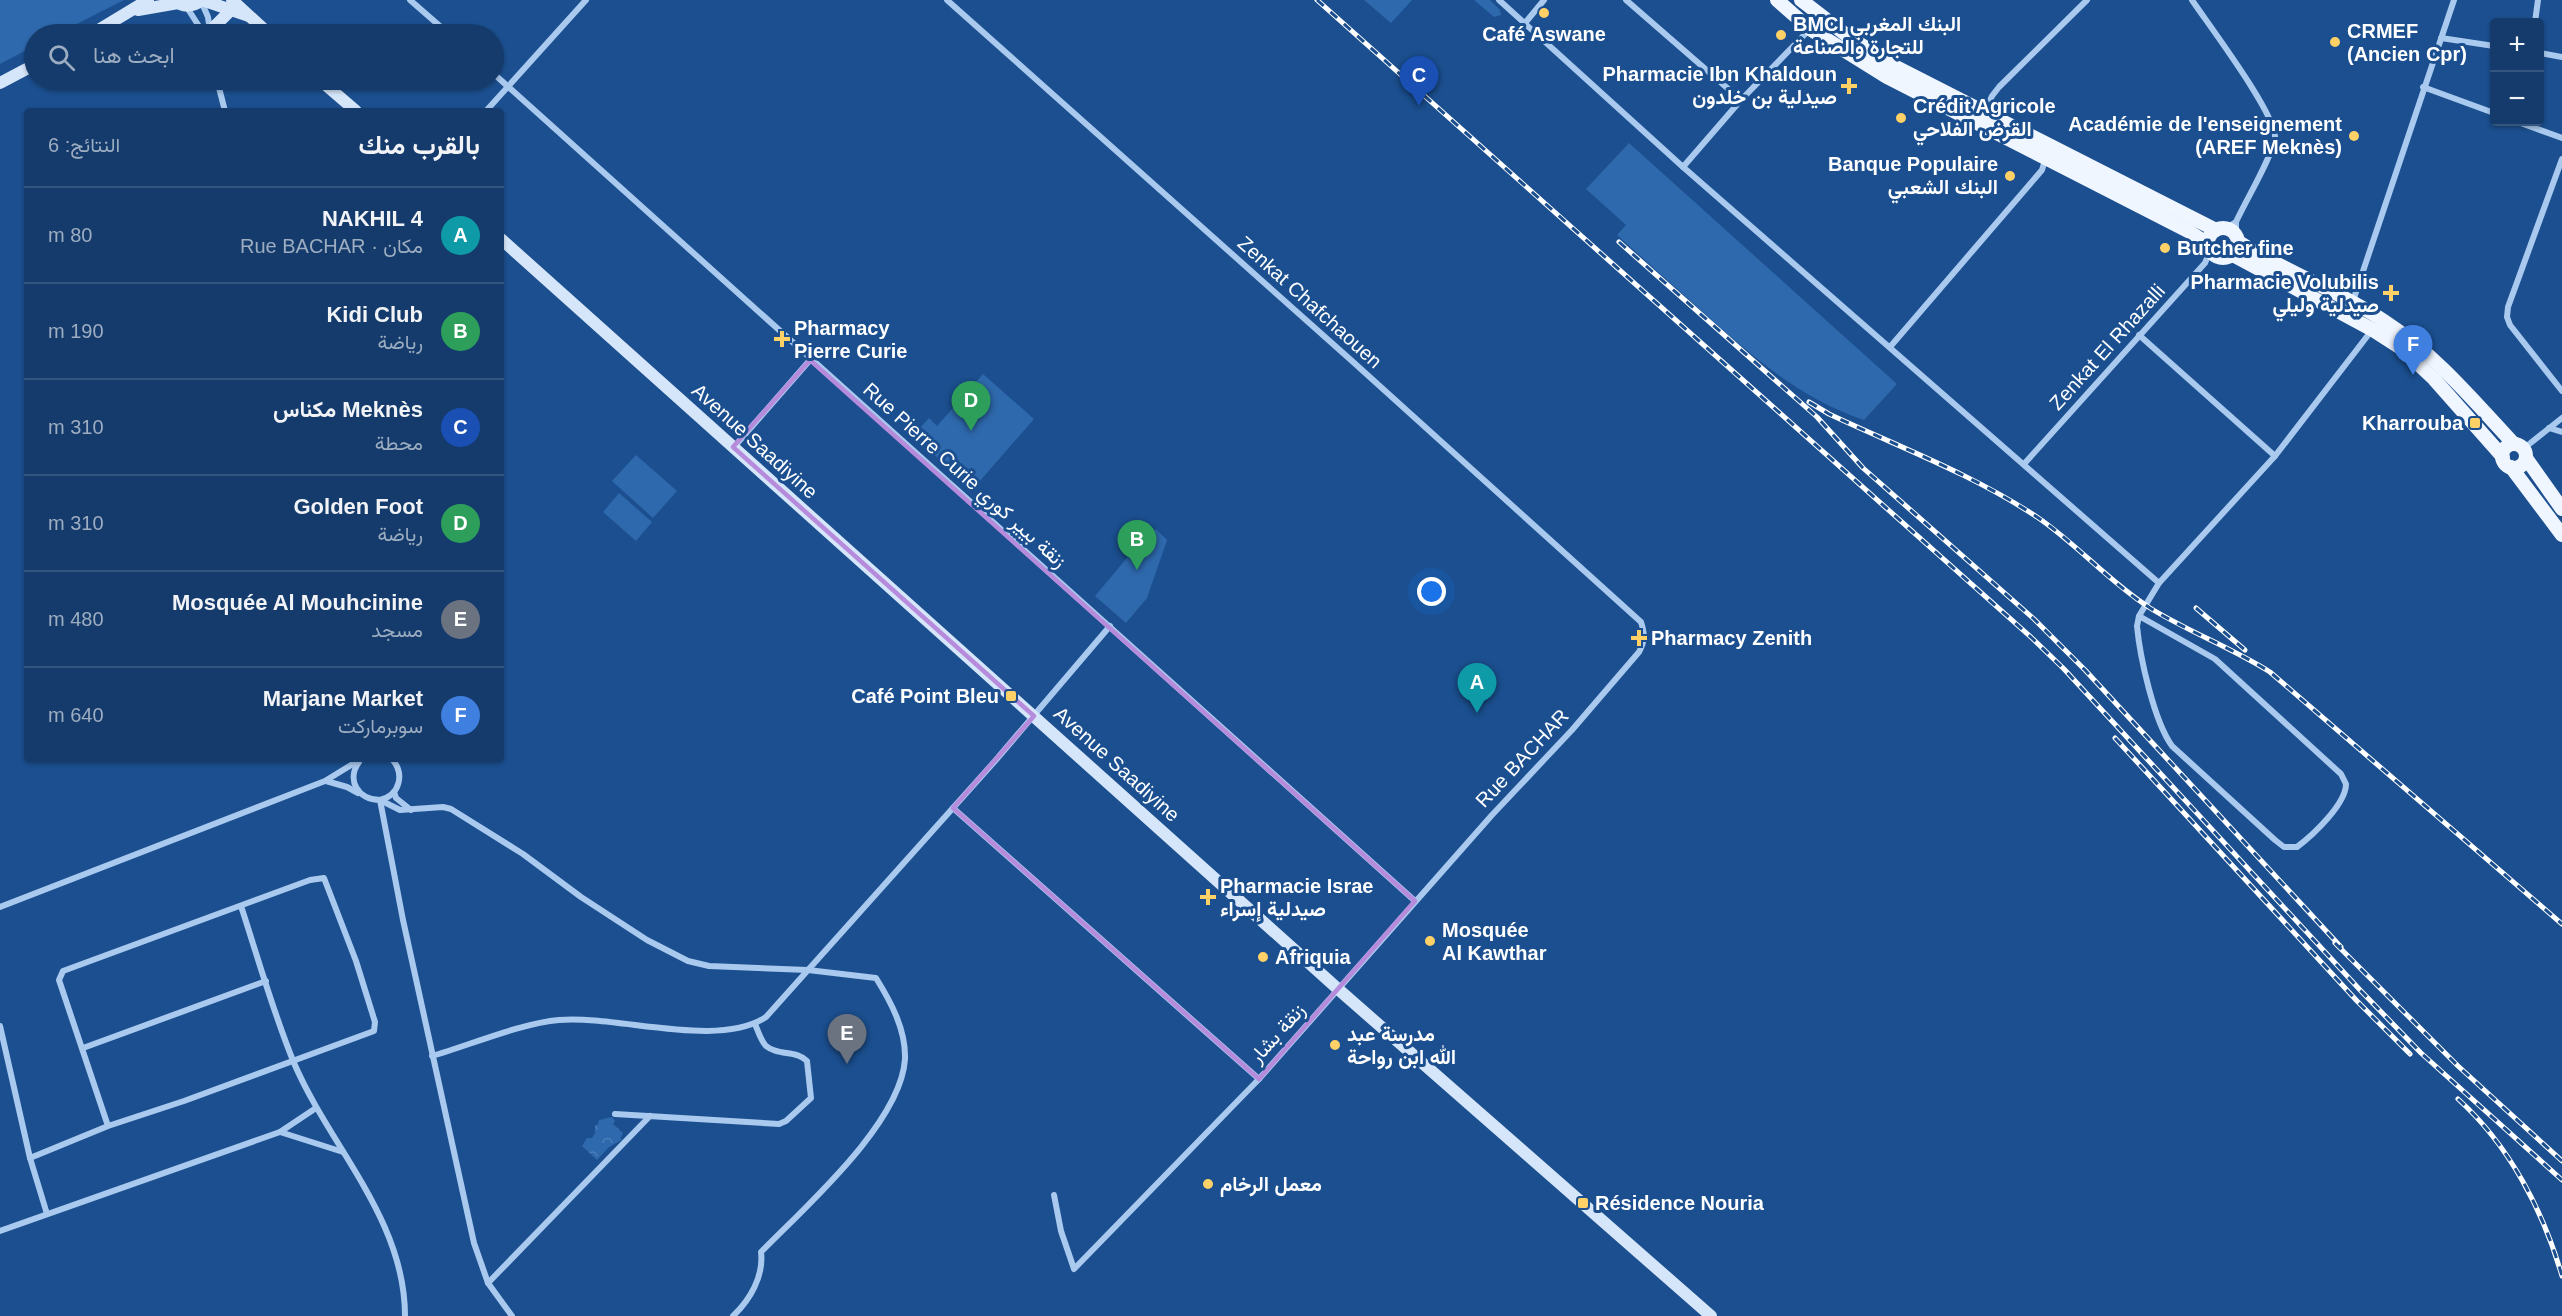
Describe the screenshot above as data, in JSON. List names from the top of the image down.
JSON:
{
  "streets": {
    "main road": ["Avenue Saadiyine"],
    "street": [
      "Zenkat Chafchaouen",
      "Zenkat El Rhazalli",
      "Rue Pierre Curie زنقة بيير كوري",
      "Rue BACHAR",
      "زنقة بشار"
    ]
  },
  "crossings": [
    ["Zenkat Chafchaouen", "Rue BACHAR"],
    ["Avenue Saadiyine", "زنقة بشار"],
    ["Rue Pierre Curie زنقة بيير كوري", "Rue BACHAR"],
    ["Rue Pierre Curie زنقة بيير كوري", "زنقة بشار"],
    ["Rue BACHAR", "زنقة بشار"]
  ],
  "places": {
    "other": [
      "Café Aswane",
      "BMCI البنك المغربي للتجارة والصناعة",
      "CRMEF (Ancien Cpr)",
      "Crédit Agricole القرض الفلاحي",
      "Académie de l'enseignement (AREF Meknès)",
      "Banque Populaire البنك الشعبي",
      "Butcher fine",
      "Mosquée Al Kawthar",
      "Afriquia",
      "مدرسة عبد الله ابن رواحة",
      "معمل الرخام"
    ],
    "health": [
      "Pharmacie Ibn Khaldoun صيدلية بن خلدون",
      "Pharmacie Volubilis صيدلية وليلي",
      "Pharmacy Pierre Curie",
      "Pharmacy Zenith",
      "Pharmacie Israe صيدلية إسراء"
    ],
    "transit": ["Kharrouba", "Café Point Bleu", "Résidence Nouria"]
  },
  "page": {
    "map_buttons": ["+", "−"],
    "search": "ابحث هنا",
    "pins": [
      "C",
      "F",
      "D",
      "B",
      "A",
      "E"
    ],
    "heading": ["بالقرب منك", "النتائج: 6"],
    "list": [
      {
        "mark": "A",
        "name": "NAKHIL 4",
        "note": "مكان · Rue BACHAR",
        "value": "80 m"
      },
      {
        "mark": "B",
        "name": "Kidi Club",
        "note": "رياضة",
        "value": "190 m"
      },
      {
        "mark": "C",
        "name": "Meknès مكناس",
        "note": "محطة",
        "value": "310 m"
      },
      {
        "mark": "D",
        "name": "Golden Foot",
        "note": "رياضة",
        "value": "310 m"
      },
      {
        "mark": "E",
        "name": "Mosquée Al Mouhcinine",
        "note": "مسجد",
        "value": "480 m"
      },
      {
        "mark": "F",
        "name": "Marjane Market",
        "note": "سوبرماركت",
        "value": "640 m"
      }
    ]
  }
}
